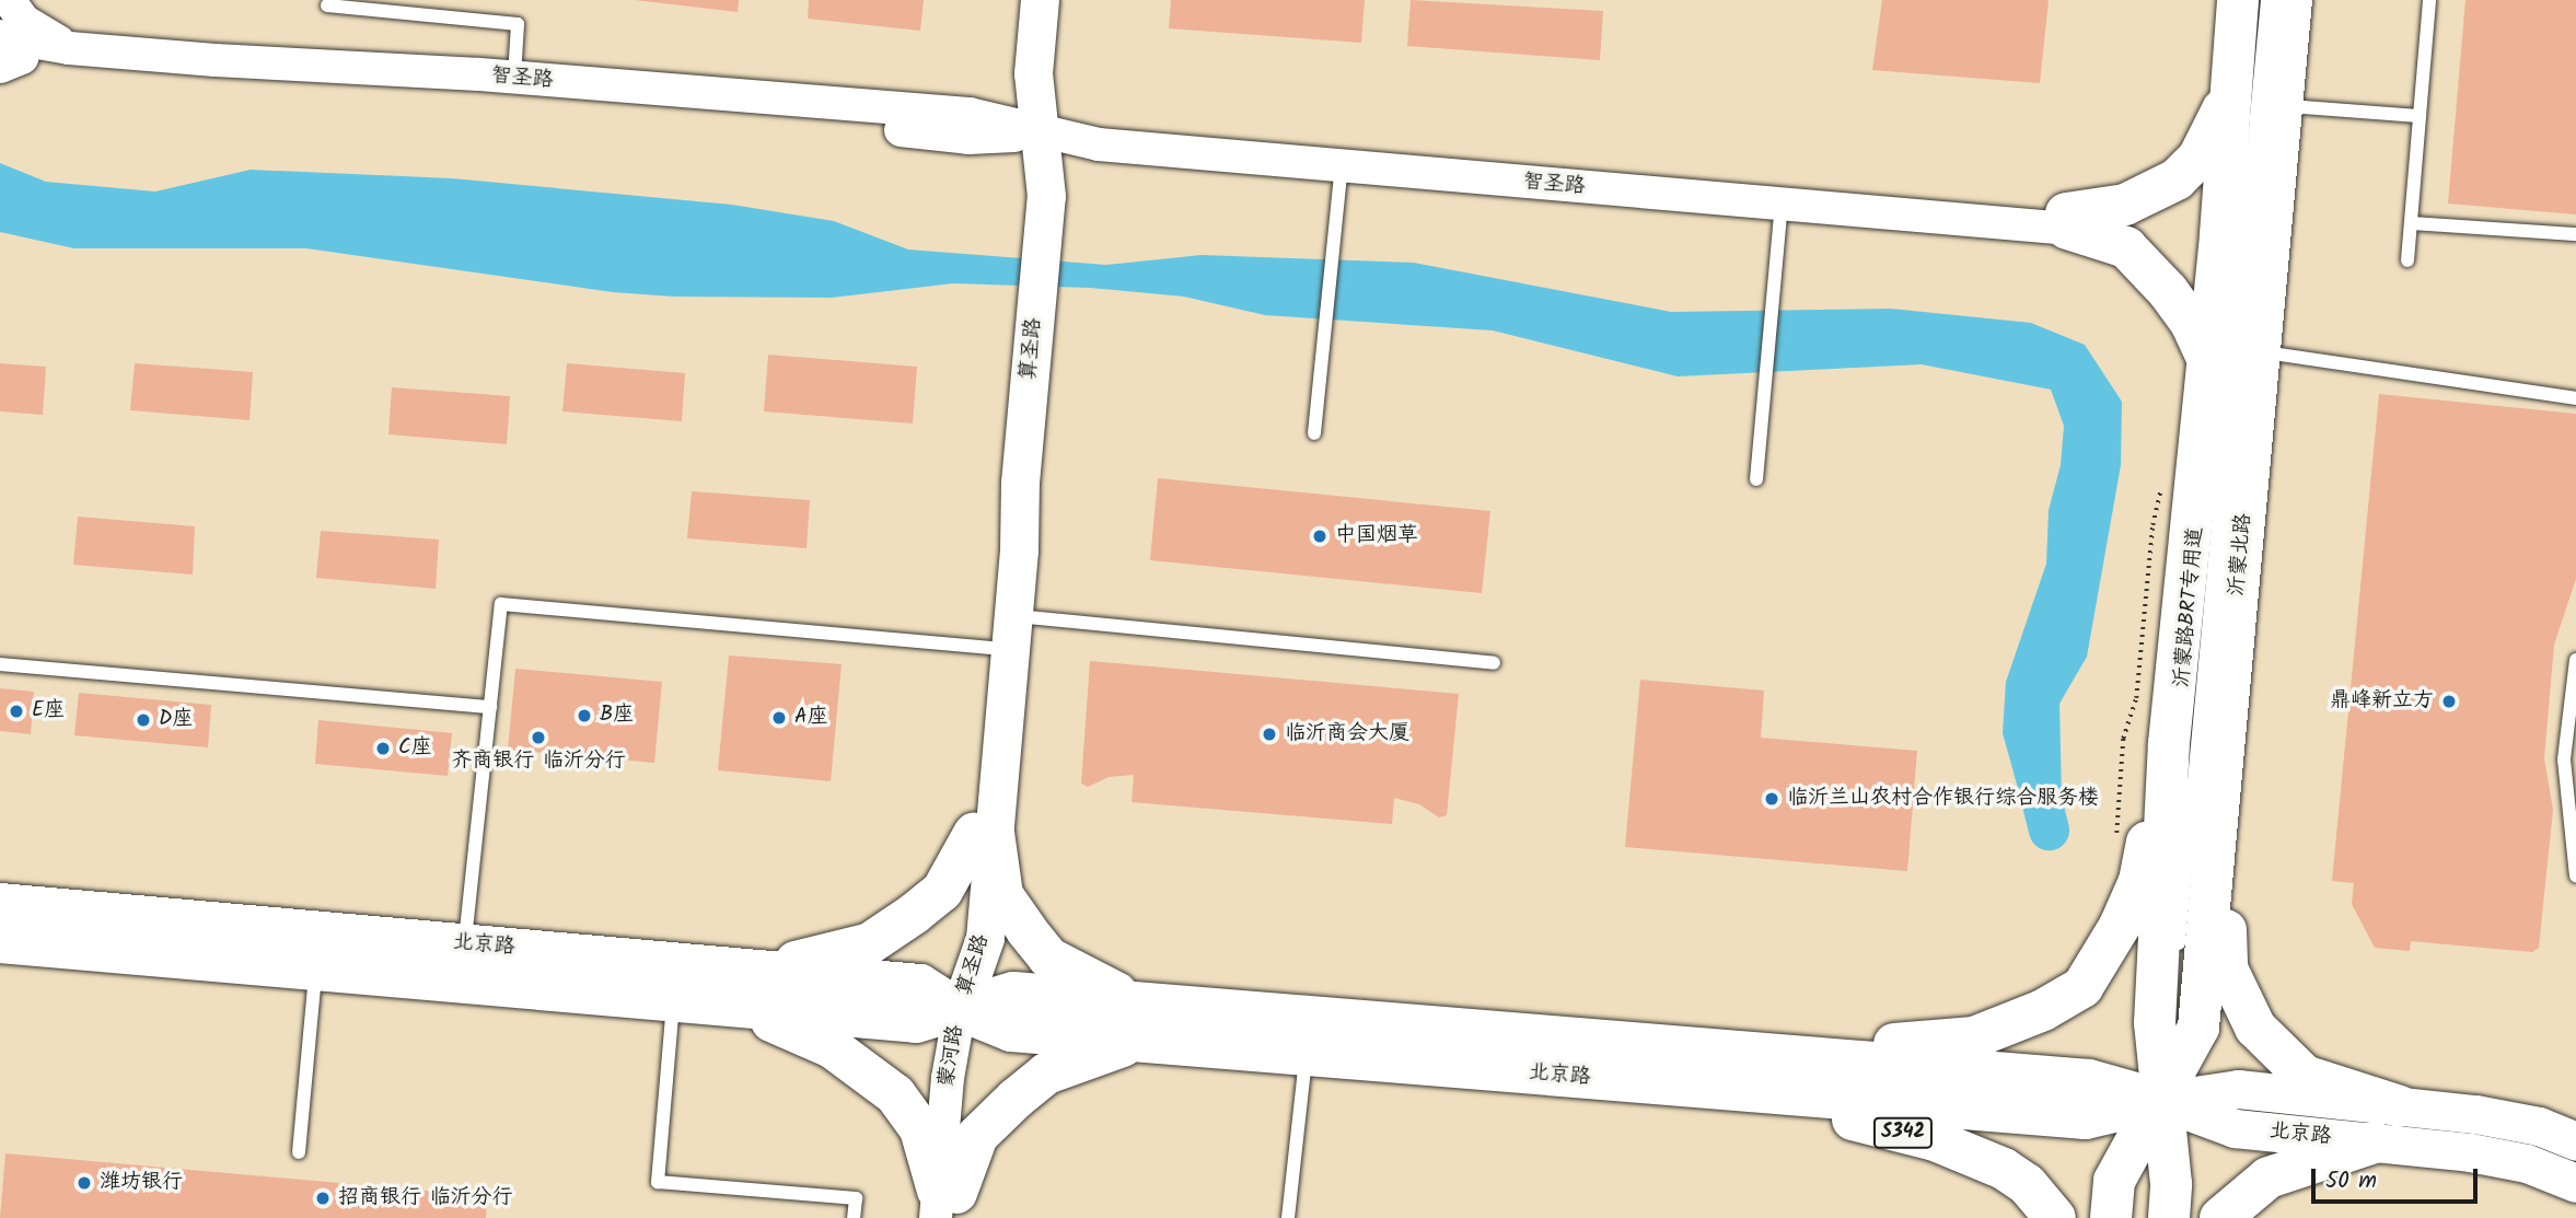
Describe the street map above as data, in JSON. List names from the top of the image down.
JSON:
{
  "streets": {
    "main road": [
      "算圣路",
      "沂蒙北路",
      "北京路",
      "S342"
    ],
    "street": ["智圣路", "蒙河路"],
    "lane": ["沂蒙路BRT专用道"]
  },
  "crossings": [
    ["智圣路", "算圣路"],
    ["算圣路", "北京路"],
    ["算圣路", "蒙河路"],
    ["沂蒙北路", "北京路"],
    ["北京路", "蒙河路"],
    ["北京路", "S342"]
  ],
  "places": [
    "中国烟草",
    "鼎峰新立方",
    "E座",
    "B座",
    "A座",
    "D座",
    "临沂商会大厦",
    "齐商银行 临沂分行",
    "C座",
    "临沂兰山农村合作银行综合服务楼",
    "潍坊银行",
    "招商银行 临沂分行"
  ],
  "scale_bar": "50 m"
}
